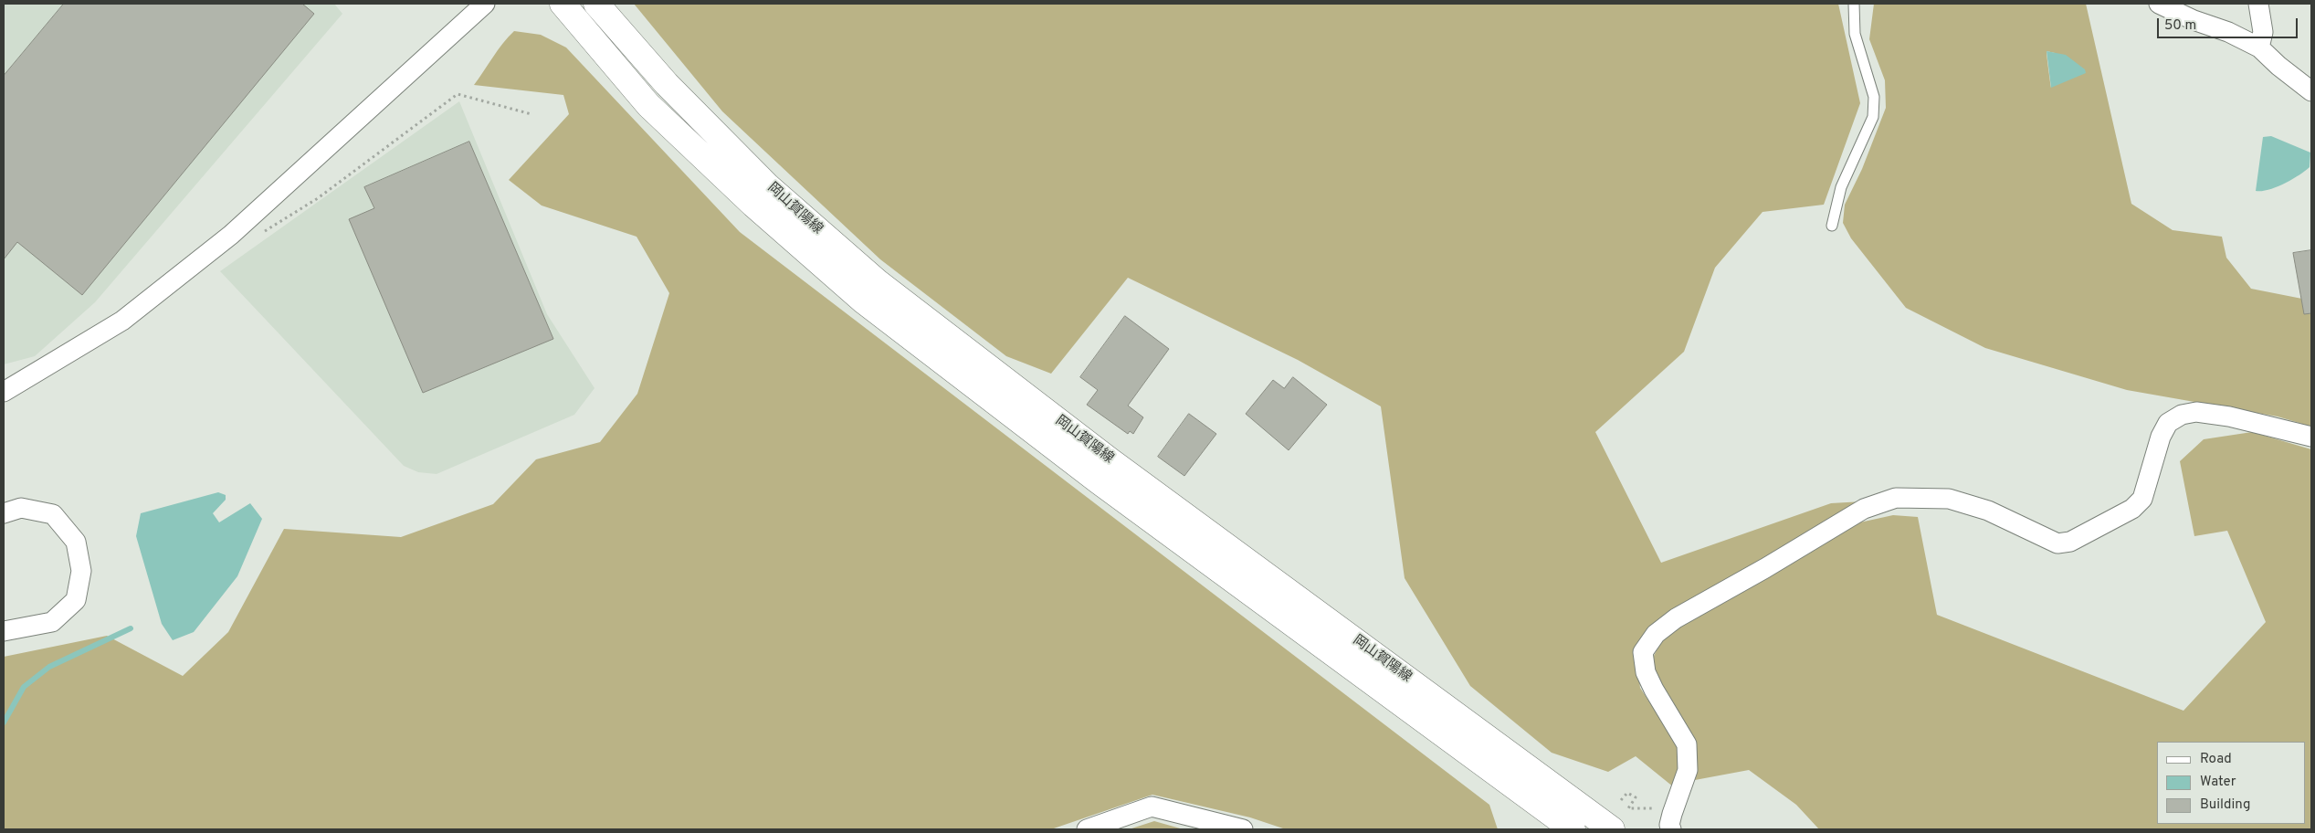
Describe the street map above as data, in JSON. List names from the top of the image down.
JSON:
{
  "streets": {
    "main road": ["岡山賀陽線"]
  },
  "legend": ["Road", "Water", "Building"],
  "scale_bar": "50 m"
}
